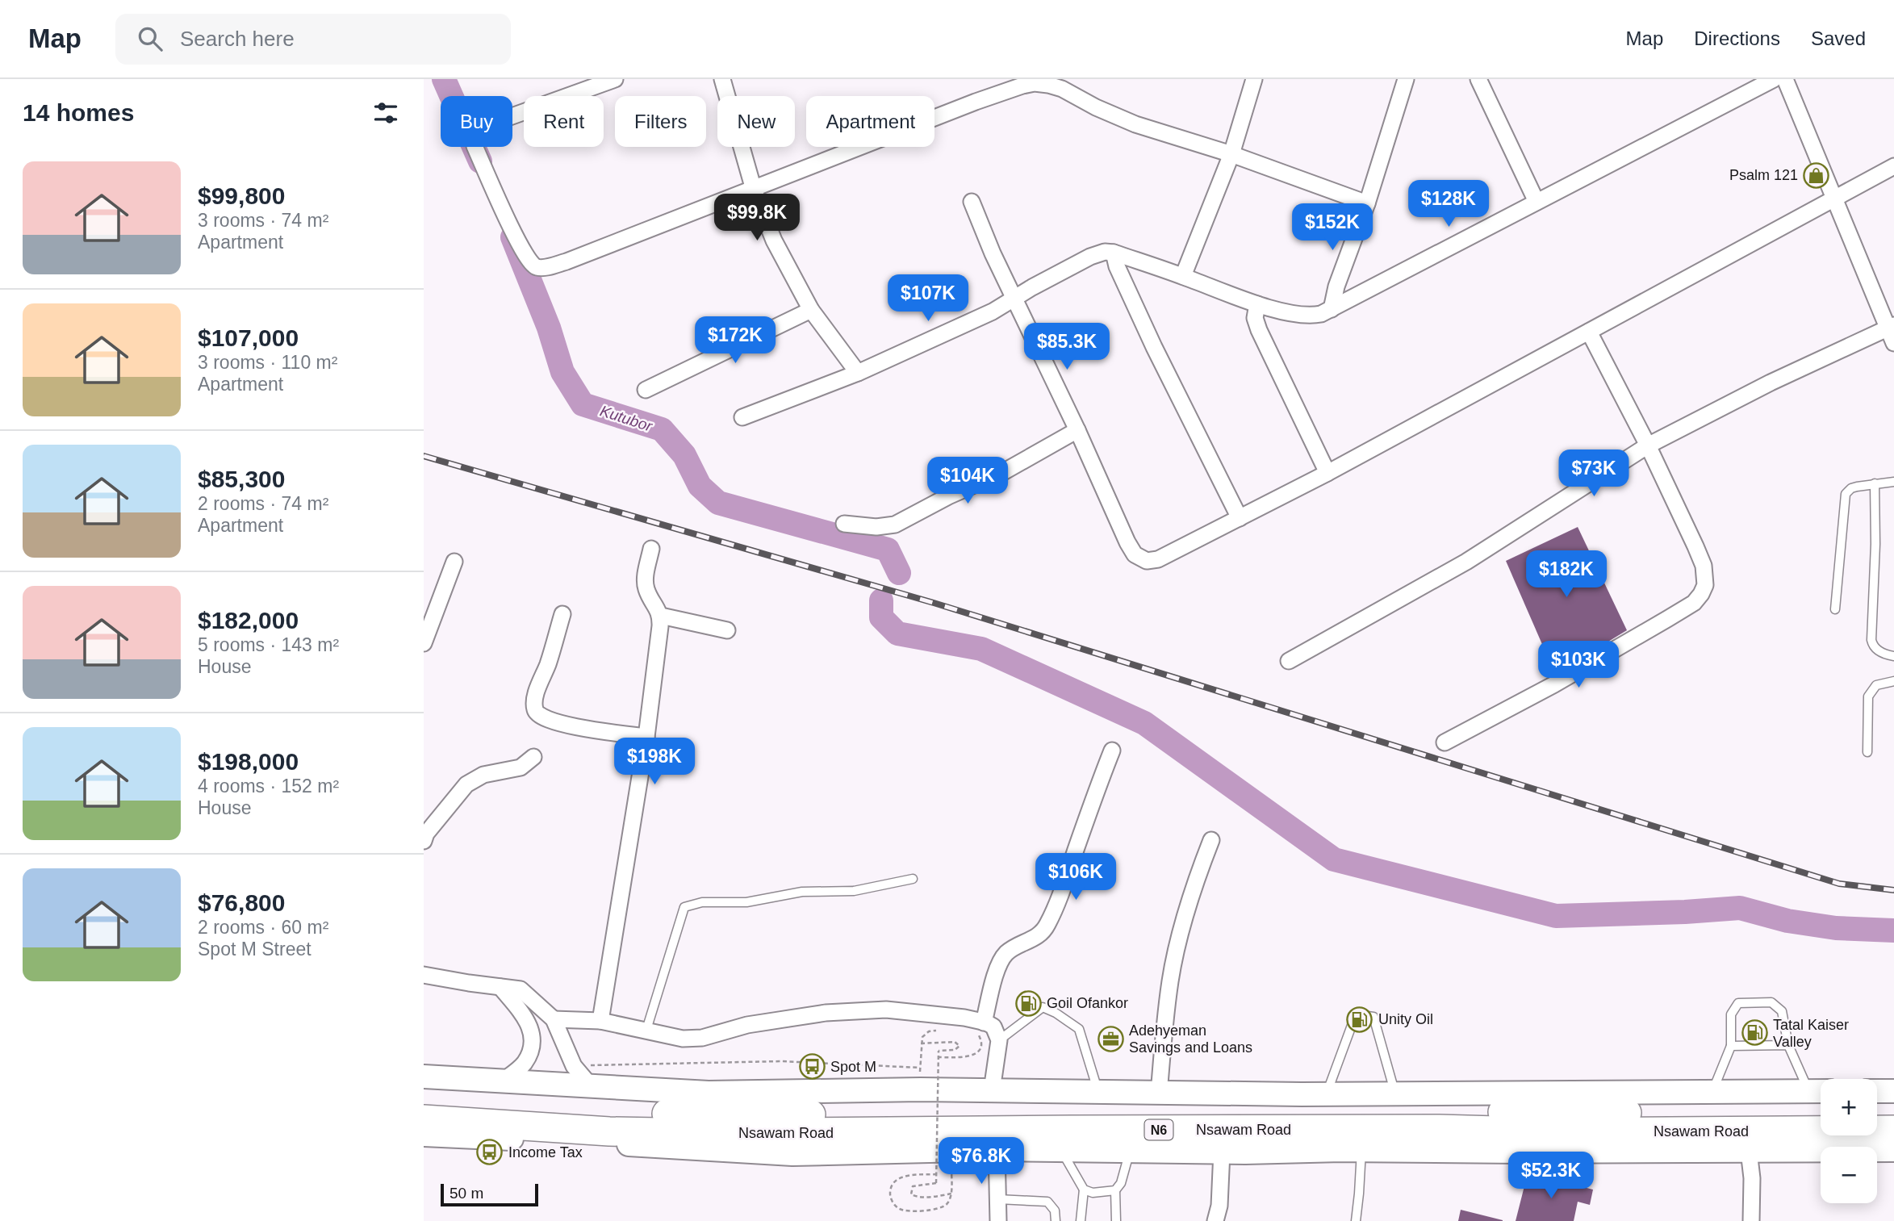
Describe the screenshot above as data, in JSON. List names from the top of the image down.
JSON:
{
  "streets": {
    "highway": ["N6", "Nsawam Road"]
  },
  "water": ["Kutubor"],
  "places": {
    "shop": ["Psalm 121"],
    "fuel station": ["Goil Ofankor", "Unity Oil", "Tatal Kaiser Valley"],
    "office": ["Adehyeman Savings and Loans"],
    "bus stop": ["Spot M", "Income Tax"]
  },
  "scale_bar": "50 m",
  "page": {
    "header": "Map",
    "search": "Search here",
    "nav": ["Map", "Directions", "Saved"],
    "heading": "14 homes",
    "chip": [
      "Buy",
      "Rent",
      "Filters",
      "New",
      "Apartment"
    ],
    "list": [
      {
        "name": "$99,800",
        "note": "3 rooms · 74 m² · Apartment"
      },
      {
        "name": "$107,000",
        "note": "3 rooms · 110 m² · Apartment"
      },
      {
        "name": "$85,300",
        "note": "2 rooms · 74 m² · Apartment"
      },
      {
        "name": "$182,000",
        "note": "5 rooms · 143 m² · House"
      },
      {
        "name": "$198,000",
        "note": "4 rooms · 152 m² · House"
      },
      {
        "name": "$76,800",
        "note": "2 rooms · 60 m² · Spot M Street"
      }
    ],
    "price": [
      "$128K",
      "$99.8K",
      "$152K",
      "$107K",
      "$172K",
      "$85.3K",
      "$73K",
      "$104K",
      "$182K",
      "$103K",
      "$198K",
      "$106K",
      "$76.8K",
      "$52.3K"
    ],
    "map_buttons": ["+", "−"],
    "scale": "50 m"
  }
}
